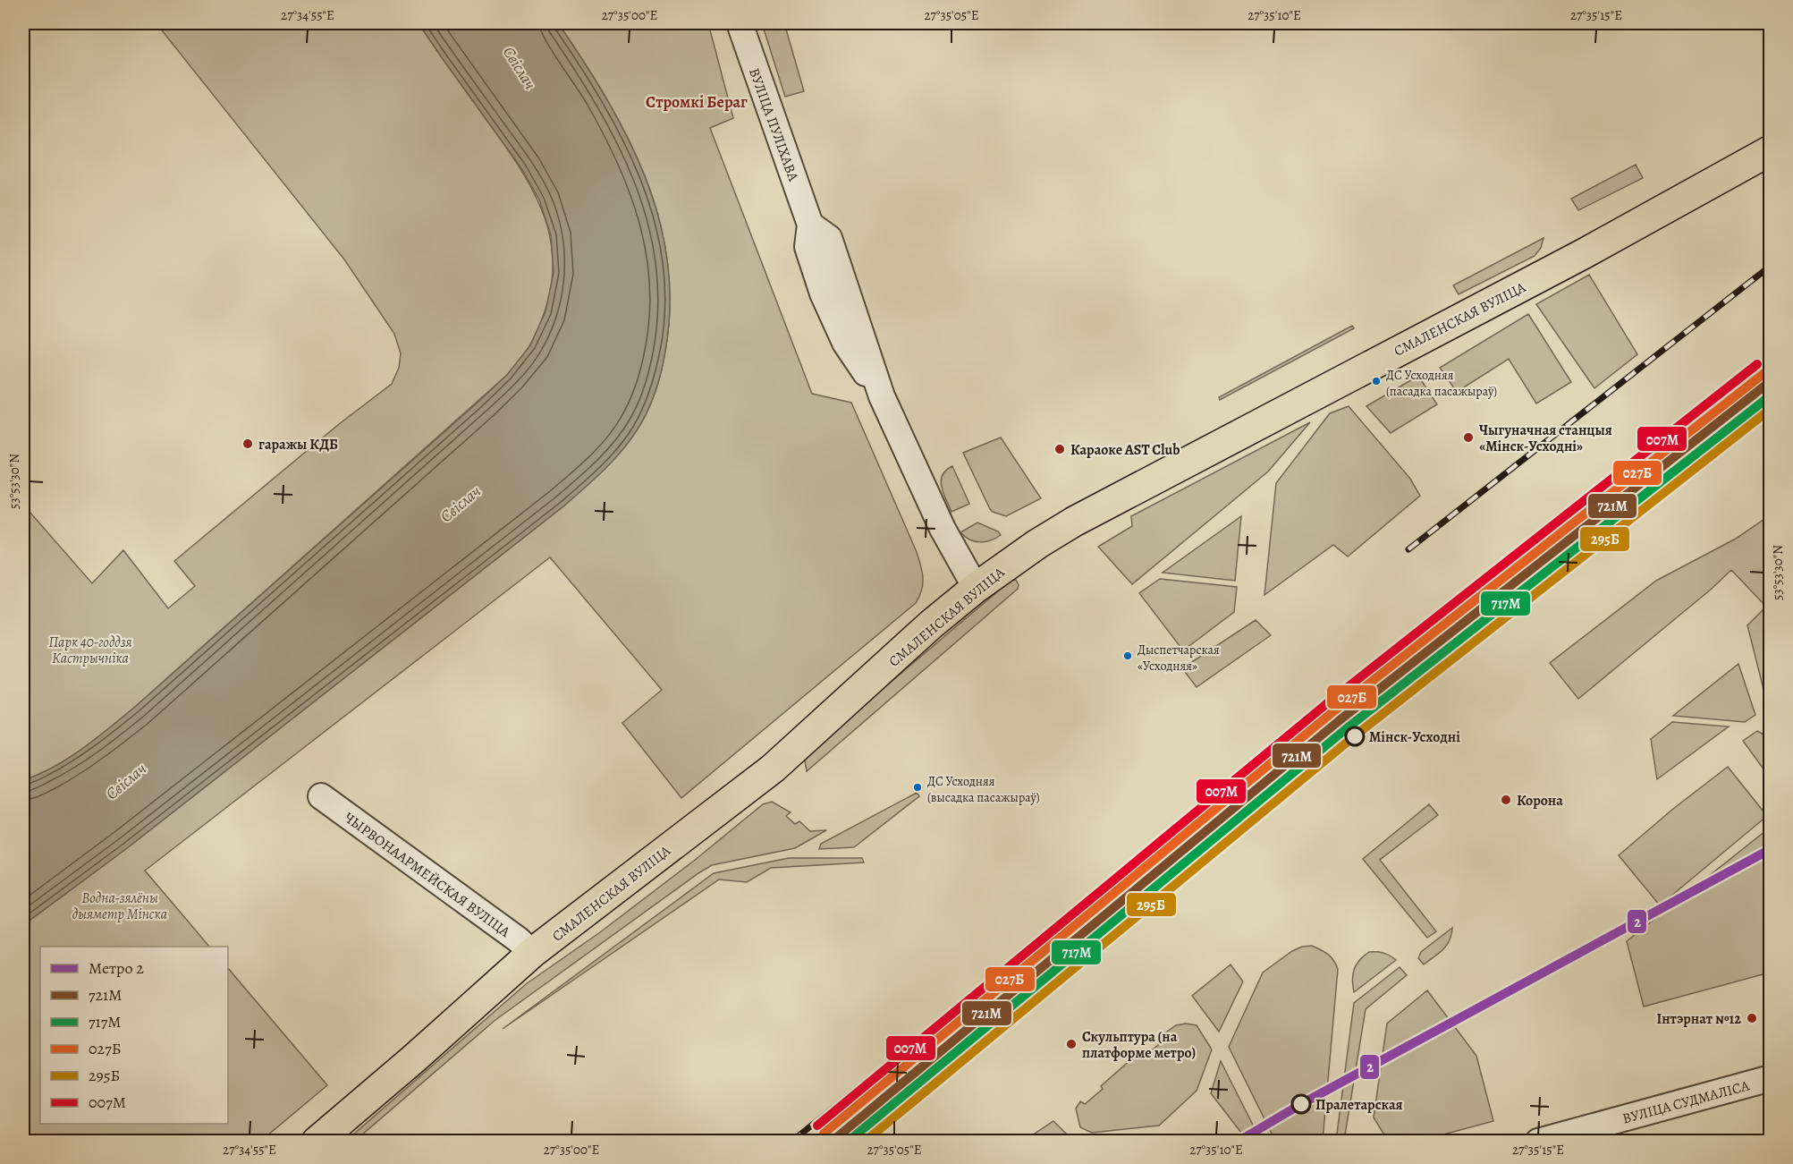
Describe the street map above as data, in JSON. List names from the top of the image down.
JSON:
{
  "streets": {
    "main road": ["СМАЛЕНСКАЯ ВУЛІЦА"],
    "street": ["ВУЛІЦА ПУЛІХАВА", "ЧЫРВОНААРМЕЙСКАЯ ВУЛІЦА", "ВУЛІЦА СУДМАЛІСА"]
  },
  "crossings": [
    ["ВУЛІЦА ПУЛІХАВА", "СМАЛЕНСКАЯ ВУЛІЦА"],
    ["СМАЛЕНСКАЯ ВУЛІЦА", "ЧЫРВОНААРМЕЙСКАЯ ВУЛІЦА"]
  ],
  "districts": ["Стромкі Бераг"],
  "water": ["Свіслач"],
  "parks": ["Парк 40-годдзя Кастрычніка", "Водна-зялёны дыяметр Мінска"],
  "places": [
    "ДС Усходняя (пасадка пасажыраў)",
    "Чыгуначная станцыя «Мінск-Усходні»",
    "гаражы КДБ",
    "Караоке AST Club",
    "Дыспетчарская «Усходняя»",
    "Мінск-Усходні",
    "ДС Усходняя (высадка пасажыраў)",
    "Корона",
    "Інтэрнат №12",
    "Скульптура (на платформе метро)",
    "Пралетарская"
  ],
  "lines": [
    "transit line 007М",
    "transit line 027Б",
    "transit line 721М",
    "transit line 717М",
    "transit line 295Б",
    "metro line 2"
  ],
  "legend": [
    "Метро 2",
    "721М",
    "717М",
    "027Б",
    "295Б",
    "007М"
  ],
  "coordinates": [
    "27°34'55\"E",
    "27°35'00\"E",
    "27°35'05\"E",
    "27°35'10\"E",
    "27°35'15\"E",
    "53°53'30\"N"
  ]
}
